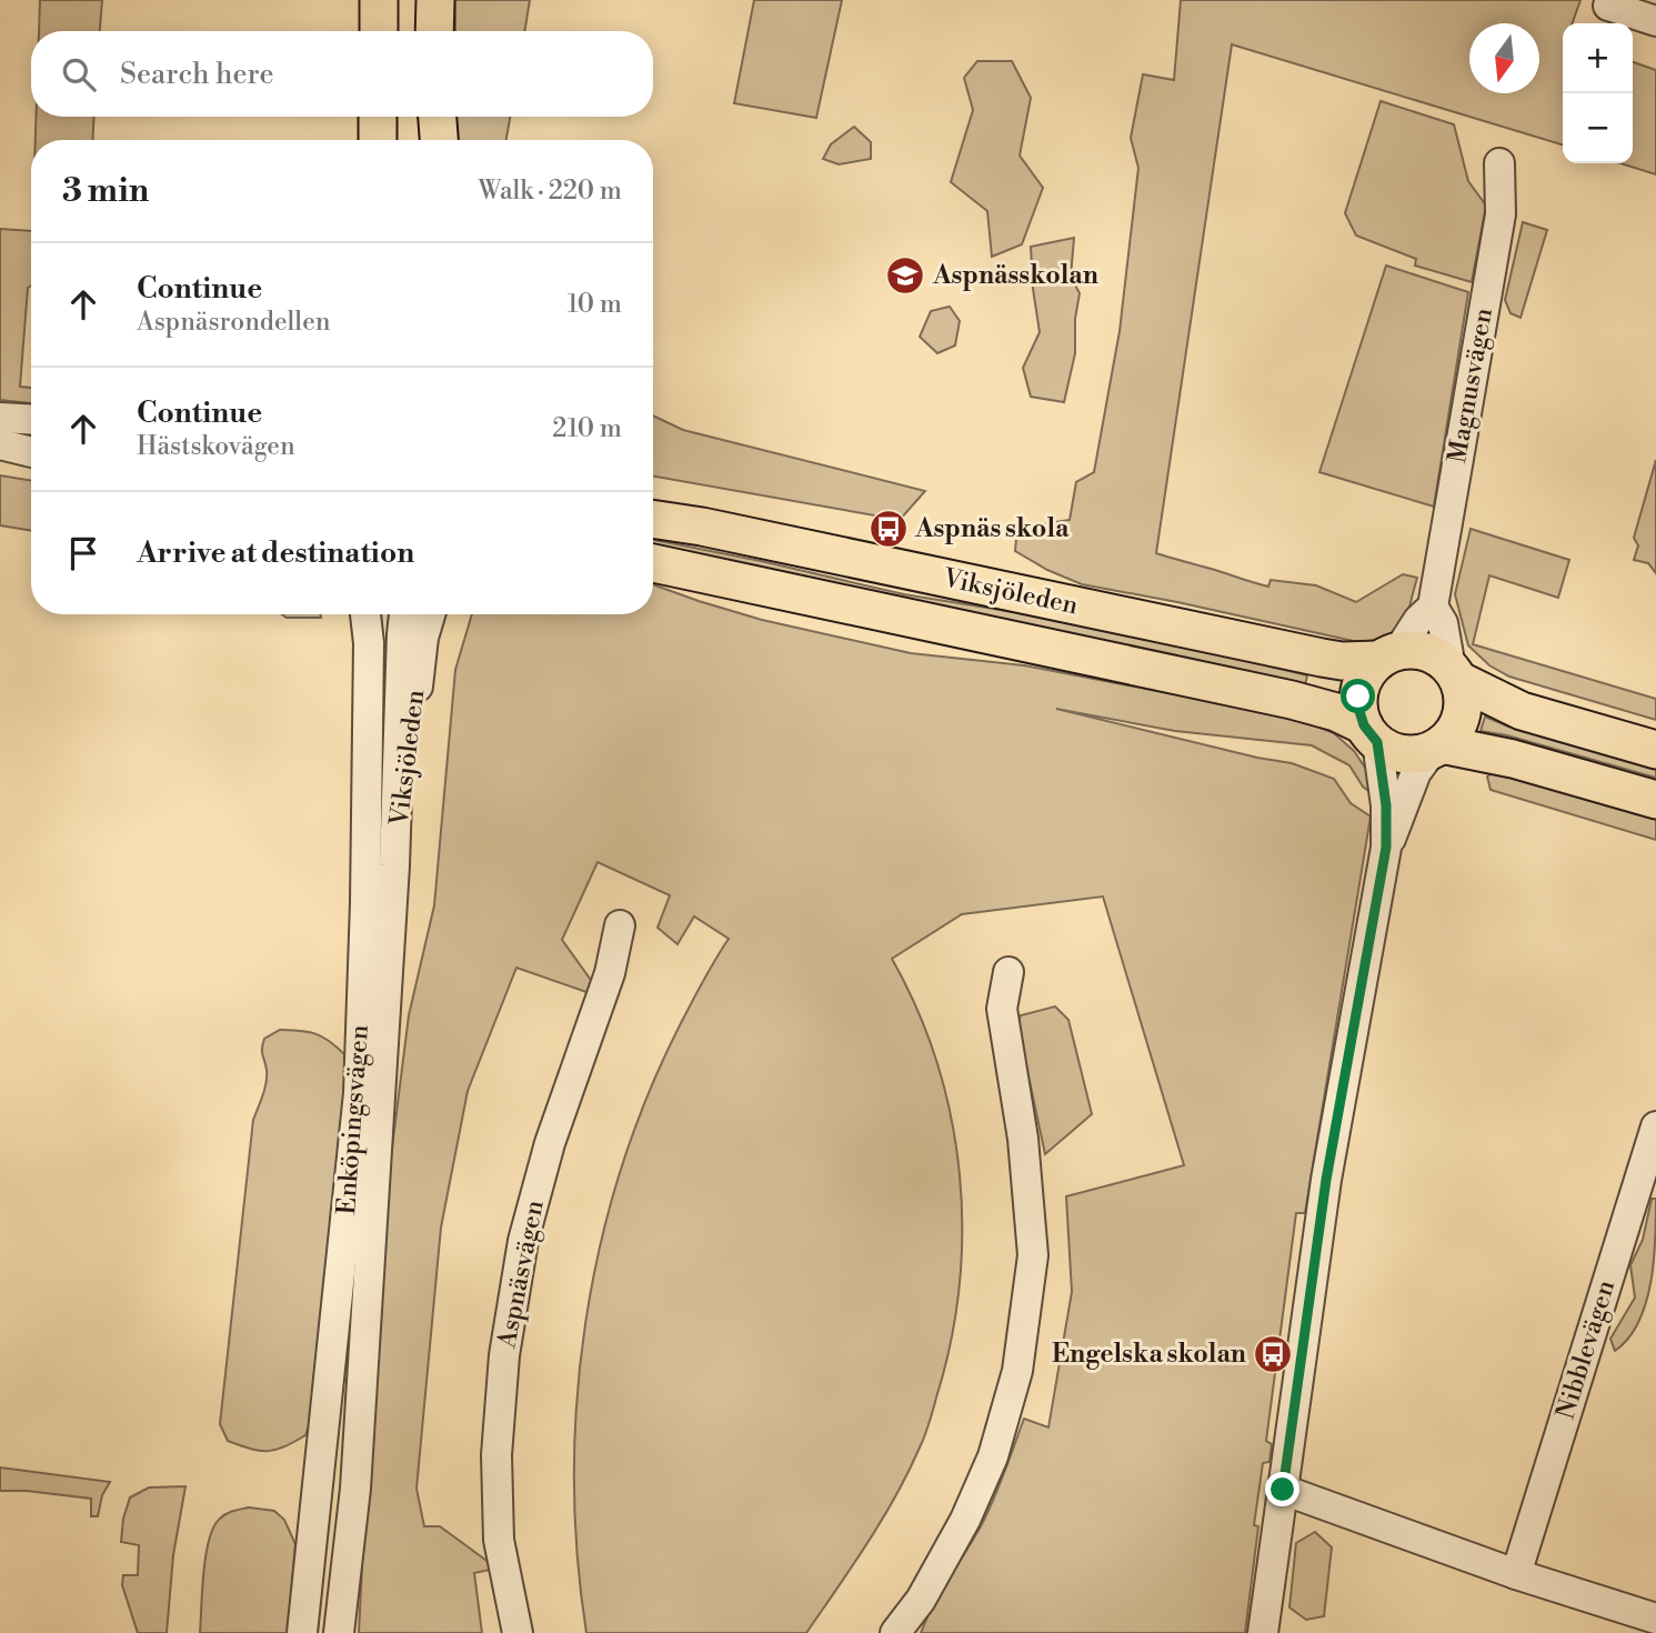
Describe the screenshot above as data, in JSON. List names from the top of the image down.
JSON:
{
  "streets": {
    "main road": ["Viksjöleden"],
    "street": [
      "Magnusvägen",
      "Enköpingsvägen",
      "Aspnäsvägen",
      "Nibblevägen"
    ]
  },
  "crossings": [
    ["Magnusvägen", "Viksjöleden"],
    ["Viksjöleden", "Enköpingsvägen"]
  ],
  "places": {
    "school or university": ["Aspnässkolan"],
    "bus stop": ["Aspnäs skola", "Engelska skolan"]
  },
  "north": "bottom",
  "page": {
    "map_buttons": ["+", "−"],
    "search": "Search here",
    "heading": ["3 min", "Walk · 220 m"],
    "list": [
      ["Continue", "Aspnäsrondellen", "10 m"],
      ["Continue", "Hästskovägen", "210 m"],
      "Arrive at destination"
    ]
  }
}
